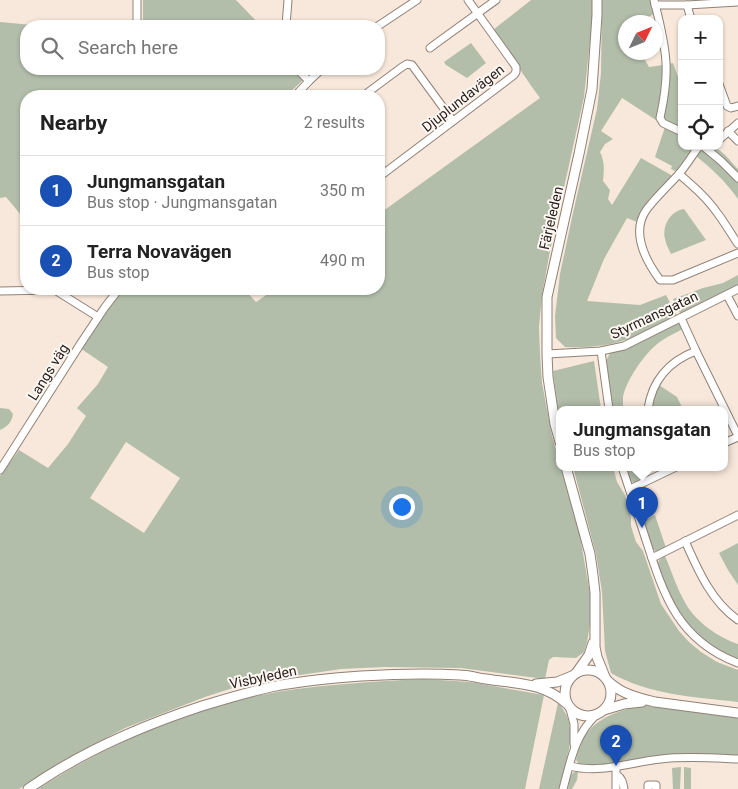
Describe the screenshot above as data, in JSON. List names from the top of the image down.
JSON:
{
  "streets": {
    "main road": ["Färjeleden", "Visbyleden"],
    "street": ["Djuplundavägen", "Styrmansgatan", "Langs väg"]
  },
  "crossings": [
    ["Färjeleden", "Styrmansgatan"]
  ],
  "north": "top right",
  "page": {
    "map_buttons": ["+", "−"],
    "search": "Search here",
    "heading": ["Nearby", "2 results"],
    "list": [
      {
        "mark": "1",
        "name": "Jungmansgatan",
        "note": "Bus stop · Jungmansgatan",
        "value": "350 m"
      },
      {
        "mark": "2",
        "name": "Terra Novavägen",
        "note": "Bus stop",
        "value": "490 m"
      }
    ],
    "popup": ["Jungmansgatan", "Bus stop"],
    "pins": ["1", "2"]
  }
}
